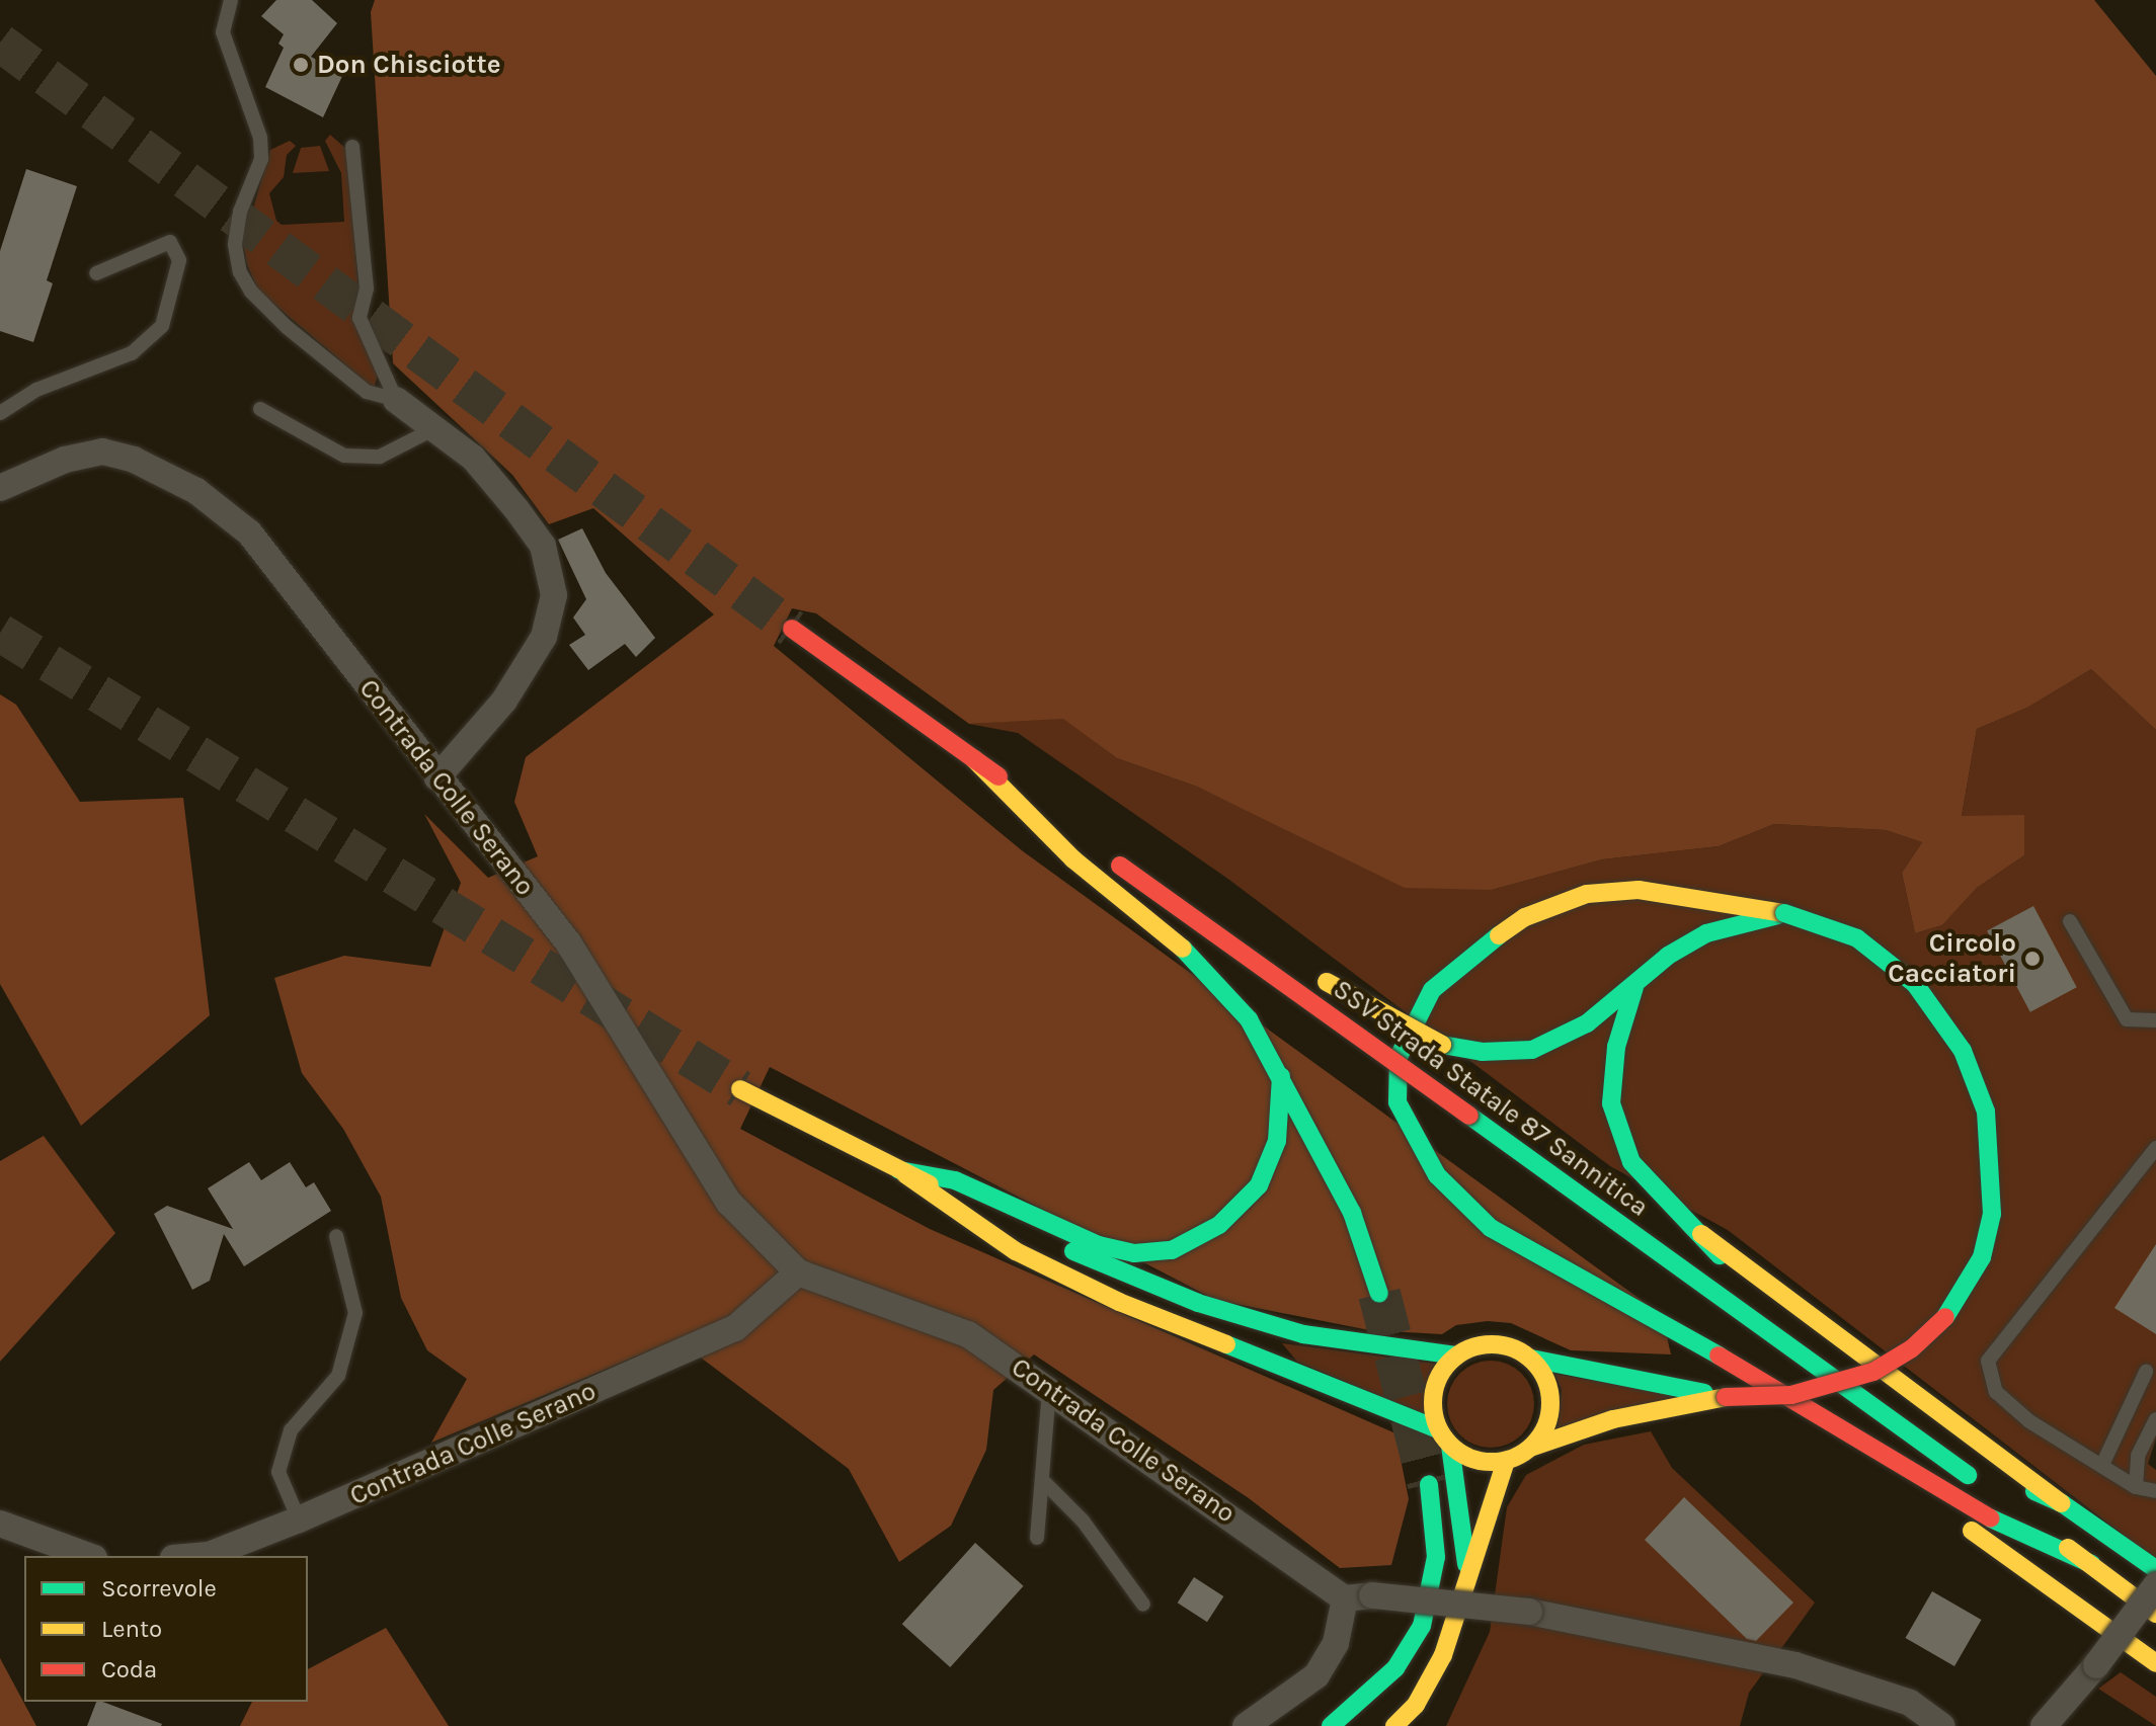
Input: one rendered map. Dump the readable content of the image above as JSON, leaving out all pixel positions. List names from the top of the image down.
{
  "streets": {
    "main road": ["SSV Strada Statale 87 Sannitica"],
    "street": ["Contrada Colle Serano"]
  },
  "places": ["Don Chisciotte", "Circolo Cacciatori"],
  "legend": ["Scorrevole", "Lento", "Coda"]
}
